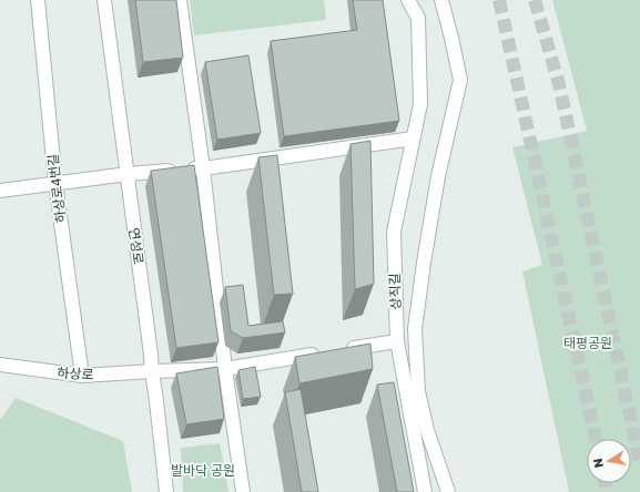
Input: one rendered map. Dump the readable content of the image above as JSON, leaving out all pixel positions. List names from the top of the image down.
{
  "streets": {
    "street": [
      "하상로4번길",
      "연성로",
      "상직길",
      "하상로"
    ]
  },
  "crossings": [
    ["하상로4번길", "하상로"],
    ["연성로", "하상로"]
  ],
  "parks": ["태평공원", "발바닥 공원"],
  "north": "left"
}
